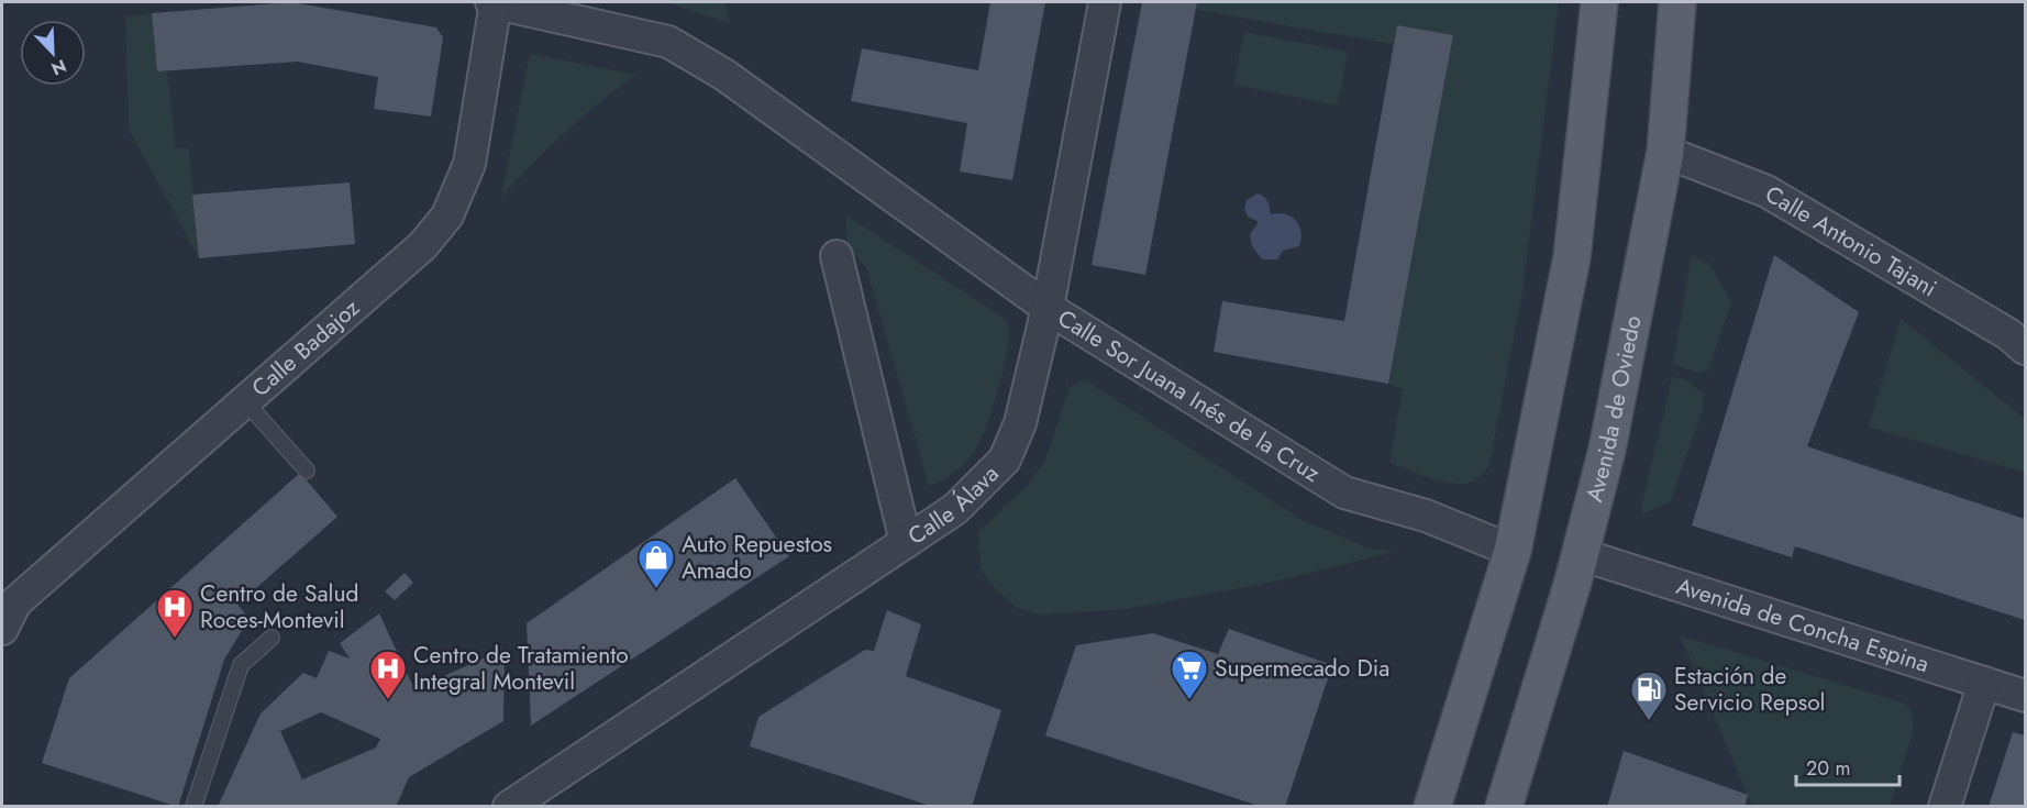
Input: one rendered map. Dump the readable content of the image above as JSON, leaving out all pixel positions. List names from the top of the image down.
{
  "streets": {
    "main road": ["Avenida de Oviedo"],
    "street": [
      "Calle Antonio Tajani",
      "Calle Badajoz",
      "Calle Sor Juana Inés de la Cruz",
      "Calle Álava",
      "Avenida de Concha Espina"
    ]
  },
  "crossings": [
    ["Calle Antonio Tajani", "Avenida de Oviedo"],
    ["Calle Badajoz", "Calle Sor Juana Inés de la Cruz"],
    ["Calle Sor Juana Inés de la Cruz", "Calle Álava"],
    ["Avenida de Oviedo", "Avenida de Concha Espina"]
  ],
  "places": {
    "shop": ["Auto Repuestos Amado"],
    "hospital": ["Centro de Salud Roces-Montevil", "Centro de Tratamiento Integral Montevil"],
    "supermarket": ["Supermecado Dia"],
    "fuel station": ["Estación de Servicio Repsol"]
  },
  "scale_bar": "20 m",
  "north": "bottom right"
}
